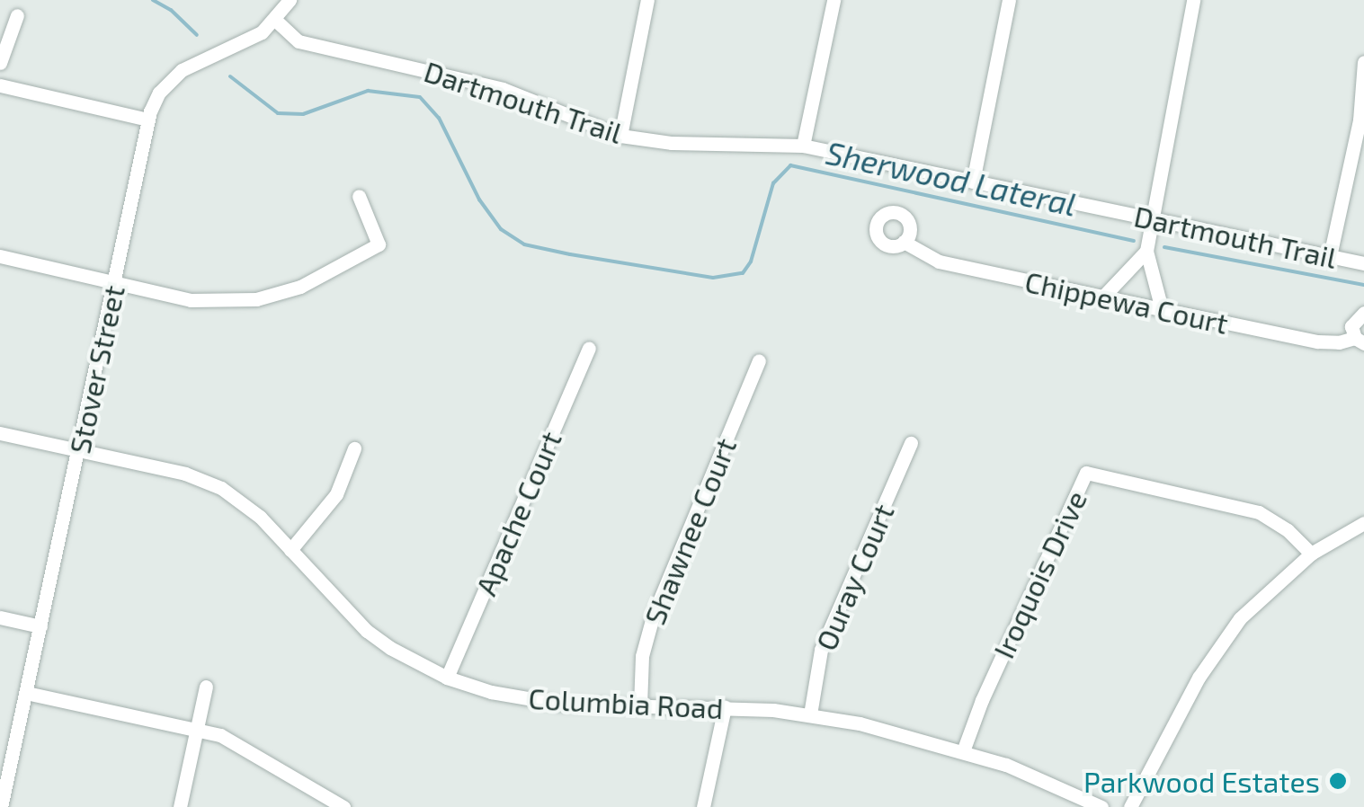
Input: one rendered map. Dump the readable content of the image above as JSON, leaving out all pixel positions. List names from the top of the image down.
{
  "streets": {
    "street": [
      "Dartmouth Trail",
      "Chippewa Court",
      "Stover Street",
      "Apache Court",
      "Shawnee Court",
      "Iroquois Drive",
      "Ouray Court",
      "Columbia Road"
    ]
  },
  "crossings": [
    ["Dartmouth Trail", "Stover Street"],
    ["Stover Street", "Columbia Road"],
    ["Apache Court", "Columbia Road"],
    ["Shawnee Court", "Columbia Road"],
    ["Iroquois Drive", "Columbia Road"],
    ["Ouray Court", "Columbia Road"]
  ],
  "water": ["Sherwood Lateral"],
  "places": ["Parkwood Estates"]
}
